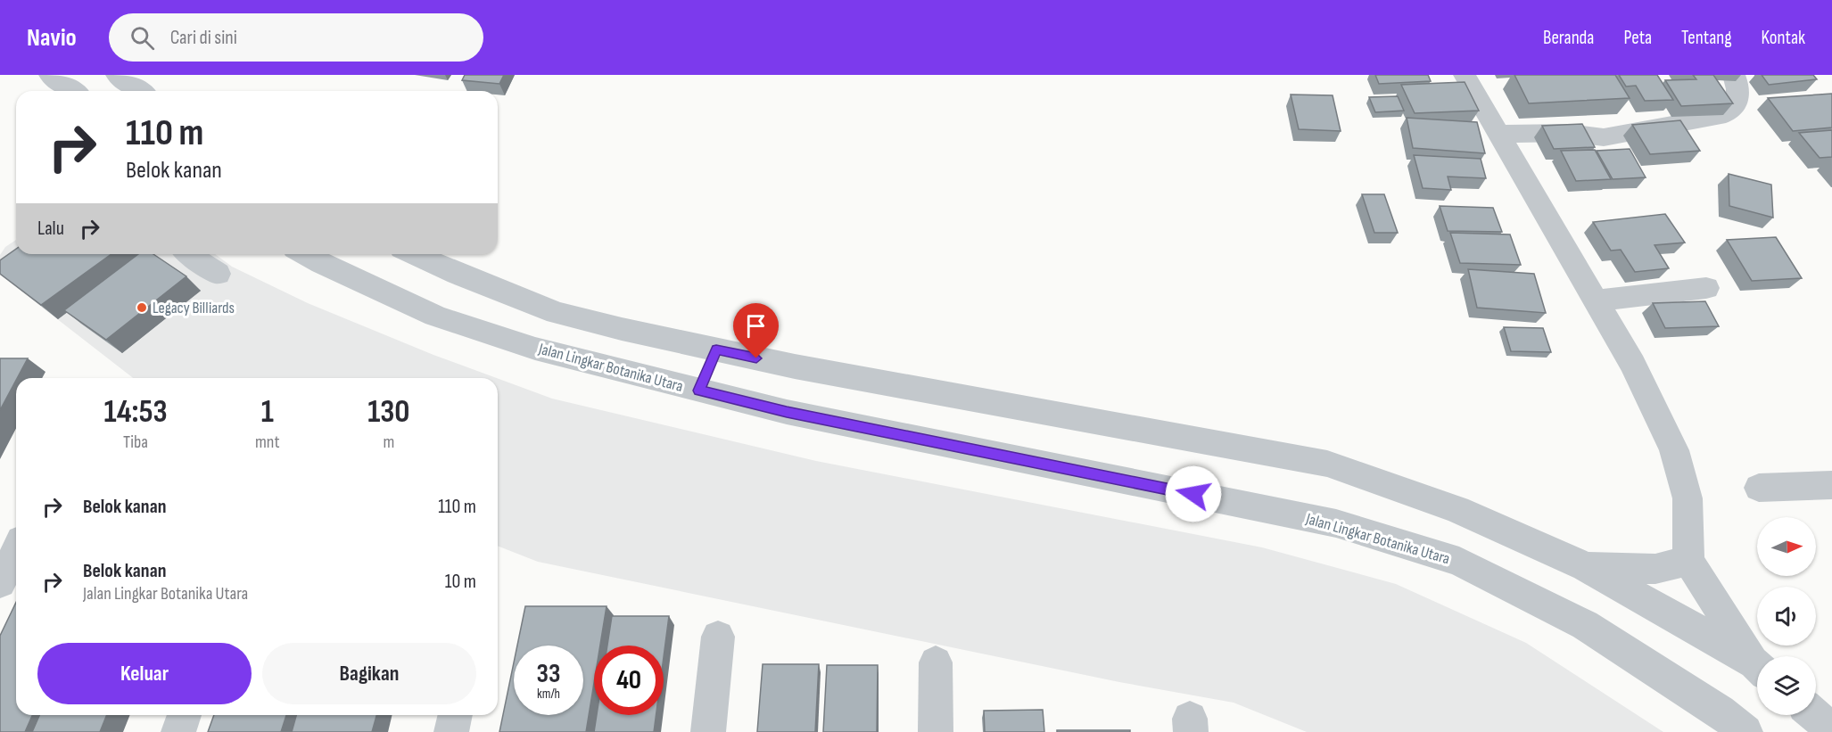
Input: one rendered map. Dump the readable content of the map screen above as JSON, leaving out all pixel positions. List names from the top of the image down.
{
  "streets": {
    "street": ["Jalan Lingkar Botanika Utara"]
  },
  "places": ["Legacy Billiards"],
  "north": "right",
  "page": {
    "header": "Navio",
    "search": "Cari di sini",
    "nav": [
      "Beranda",
      "Peta",
      "Tentang",
      "Kontak"
    ],
    "turn": ["110 m", "Belok kanan"],
    "then": "Lalu",
    "eta": [
      "14:53",
      "Tiba",
      "1",
      "mnt",
      "130",
      "m"
    ],
    "list": [
      {
        "name": "Belok kanan",
        "value": "110 m"
      },
      {
        "name": "Belok kanan",
        "note": "Jalan Lingkar Botanika Utara",
        "value": "10 m"
      }
    ],
    "buttons": ["Keluar", "Bagikan"],
    "speed": "33 km/h",
    "limit": "40"
  }
}
